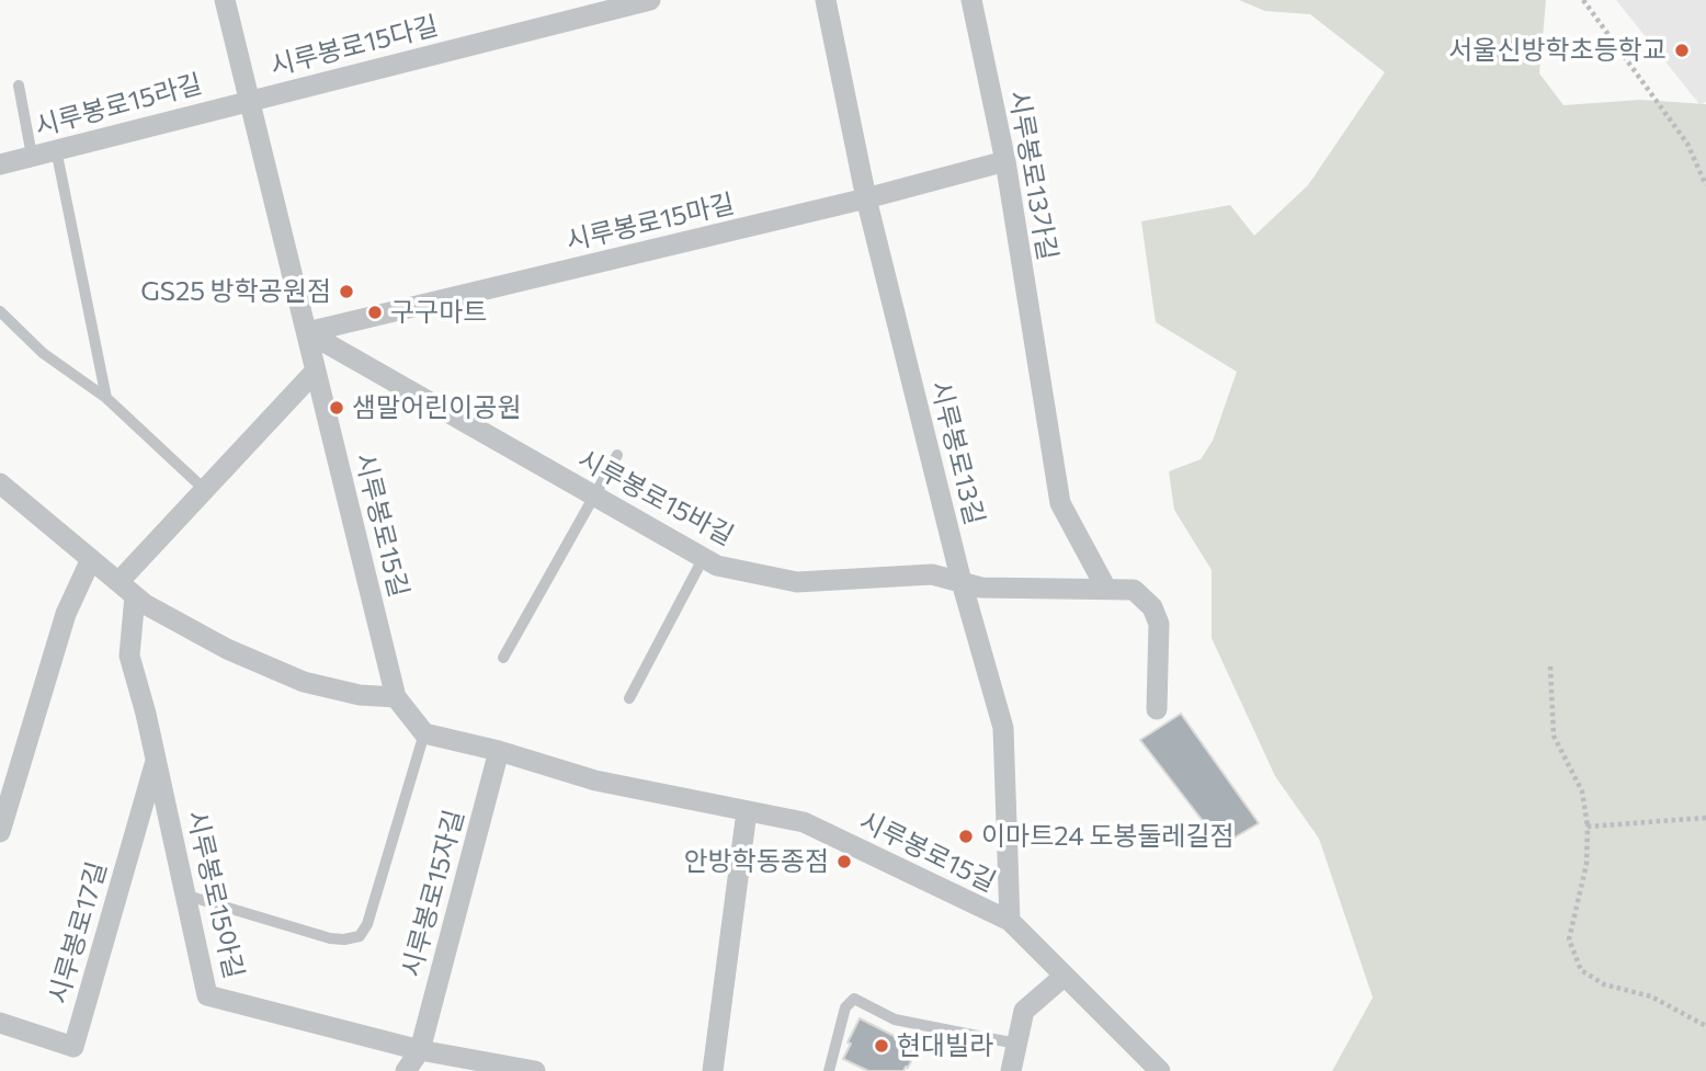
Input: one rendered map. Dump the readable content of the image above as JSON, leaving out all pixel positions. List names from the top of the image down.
{
  "streets": {
    "street": [
      "시루봉로15다길",
      "시루봉로15라길",
      "시루봉로13가길",
      "시루봉로15마길",
      "시루봉로13길",
      "시루봉로15바길",
      "시루봉로15길",
      "시루봉로15자길",
      "시루봉로15아길",
      "시루봉로17길"
    ]
  },
  "crossings": [
    ["시루봉로15다길", "시루봉로15라길"],
    ["시루봉로15다길", "시루봉로15길"],
    ["시루봉로15라길", "시루봉로15길"],
    ["시루봉로13가길", "시루봉로15마길"],
    ["시루봉로13가길", "시루봉로15바길"],
    ["시루봉로15마길", "시루봉로13길"],
    ["시루봉로15마길", "시루봉로15바길"],
    ["시루봉로15마길", "시루봉로15길"],
    ["시루봉로13길", "시루봉로15바길"],
    ["시루봉로13길", "시루봉로15길"],
    ["시루봉로15바길", "시루봉로15길"],
    ["시루봉로15길", "시루봉로15자길"],
    ["시루봉로15자길", "시루봉로15아길"],
    ["시루봉로15아길", "시루봉로17길"]
  ],
  "places": [
    "서울신방학초등학교",
    "GS25 방학공원점",
    "구구마트",
    "샘말어린이공원",
    "이마트24 도봉둘레길점",
    "안방학동종점",
    "현대빌라"
  ]
}
